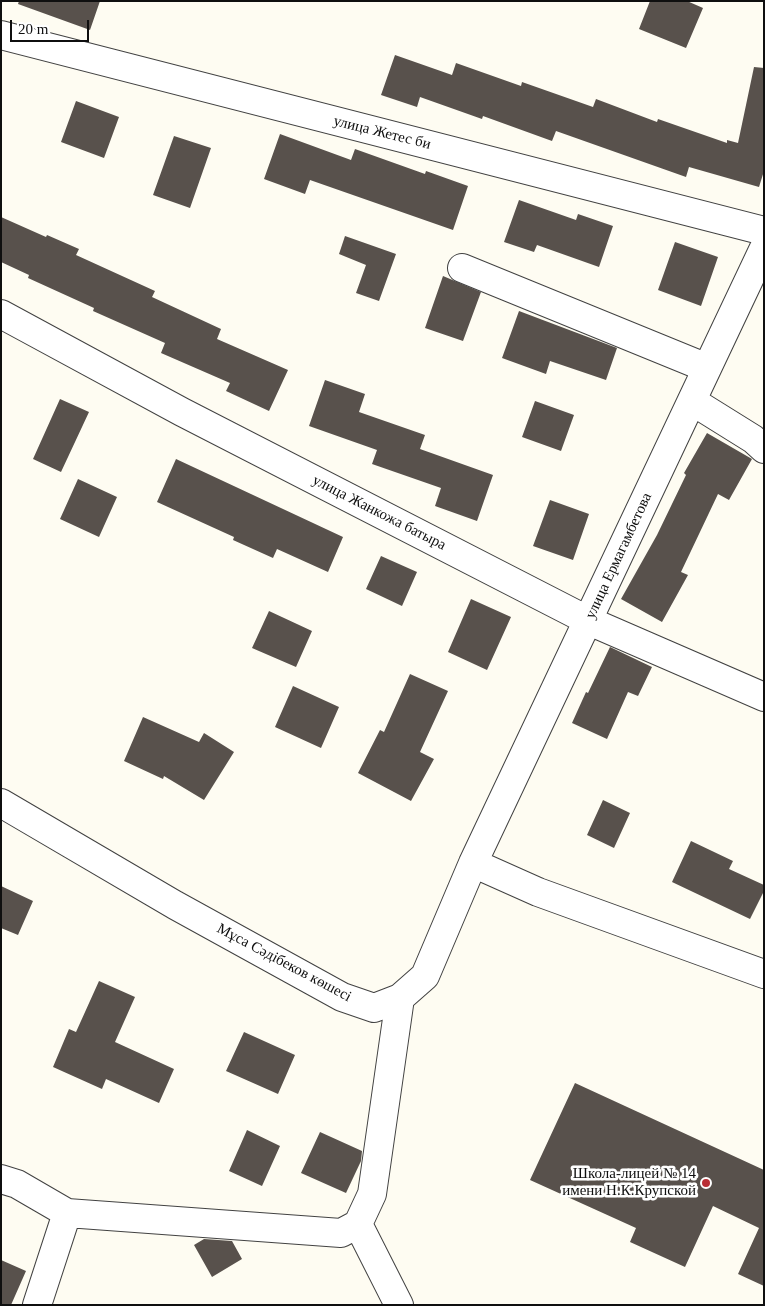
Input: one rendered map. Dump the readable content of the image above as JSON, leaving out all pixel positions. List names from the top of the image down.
{
  "streets": {
    "street": [
      "улица Жетес би",
      "улица Жанкожа батыра",
      "улица Ермагамбетова",
      "Мұса Сәдібеков көшесі"
    ]
  },
  "crossings": [
    ["улица Жанкожа батыра", "улица Ермагамбетова"],
    ["улица Ермагамбетова", "Мұса Сәдібеков көшесі"]
  ],
  "places": ["Школа-лицей № 14 имени Н.К.Крупской"],
  "scale_bar": "20 m"
}
